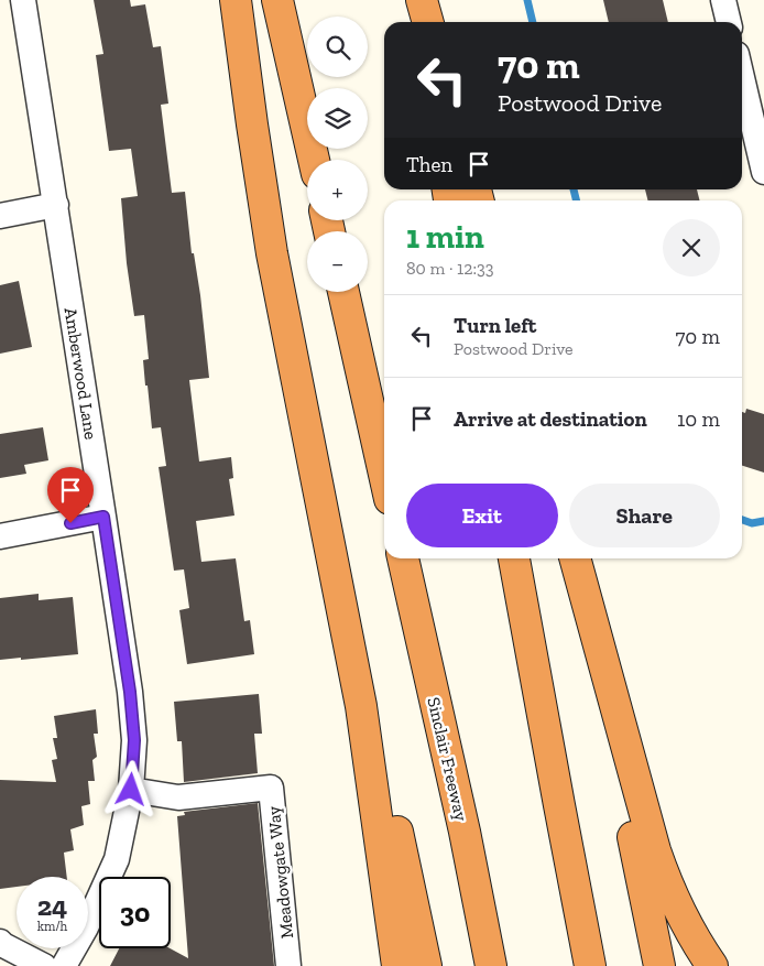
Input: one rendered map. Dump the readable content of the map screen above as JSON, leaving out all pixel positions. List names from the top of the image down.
{
  "streets": {
    "highway": ["Sinclair Freeway"],
    "street": ["Amberwood Lane", "Meadowgate Way"]
  },
  "crossings": [
    ["Amberwood Lane", "Meadowgate Way"]
  ],
  "page": {
    "map_buttons": ["+", "−"],
    "turn": ["70 m", "Postwood Drive"],
    "then": "Then",
    "heading": ["1 min", "80 m · 12:33"],
    "list": [
      {
        "name": "Turn left",
        "note": "Postwood Drive",
        "value": "70 m"
      },
      {
        "name": "Arrive at destination",
        "value": "10 m"
      }
    ],
    "buttons": ["Exit", "Share"],
    "speed": "24 km/h",
    "limit": "30"
  }
}
